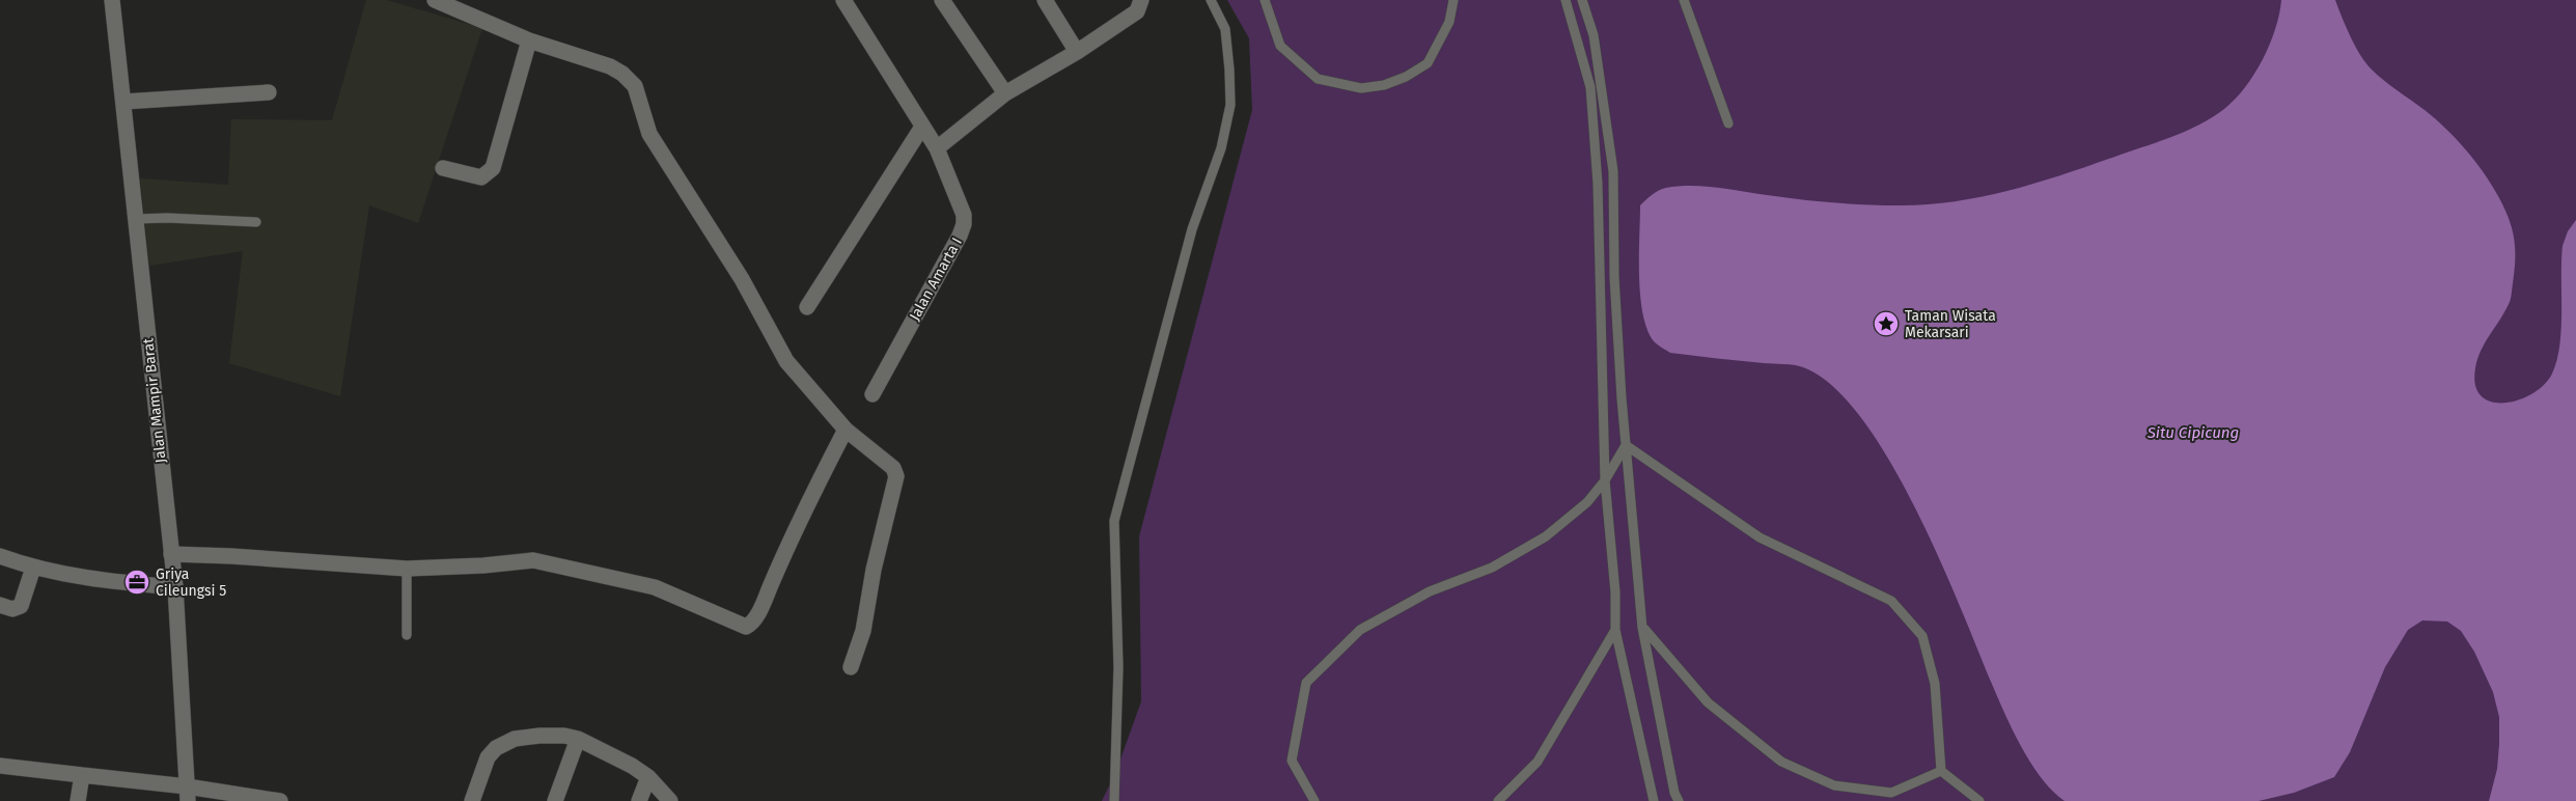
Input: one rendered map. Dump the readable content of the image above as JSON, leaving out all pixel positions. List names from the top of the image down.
{
  "streets": {
    "street": ["Jalan Amarta I", "Jalan Mampir Barat"]
  },
  "water": ["Situ Cipicung"],
  "places": {
    "place": ["Taman Wisata Mekarsari"],
    "office": ["Griya Cileungsi 5"]
  }
}
